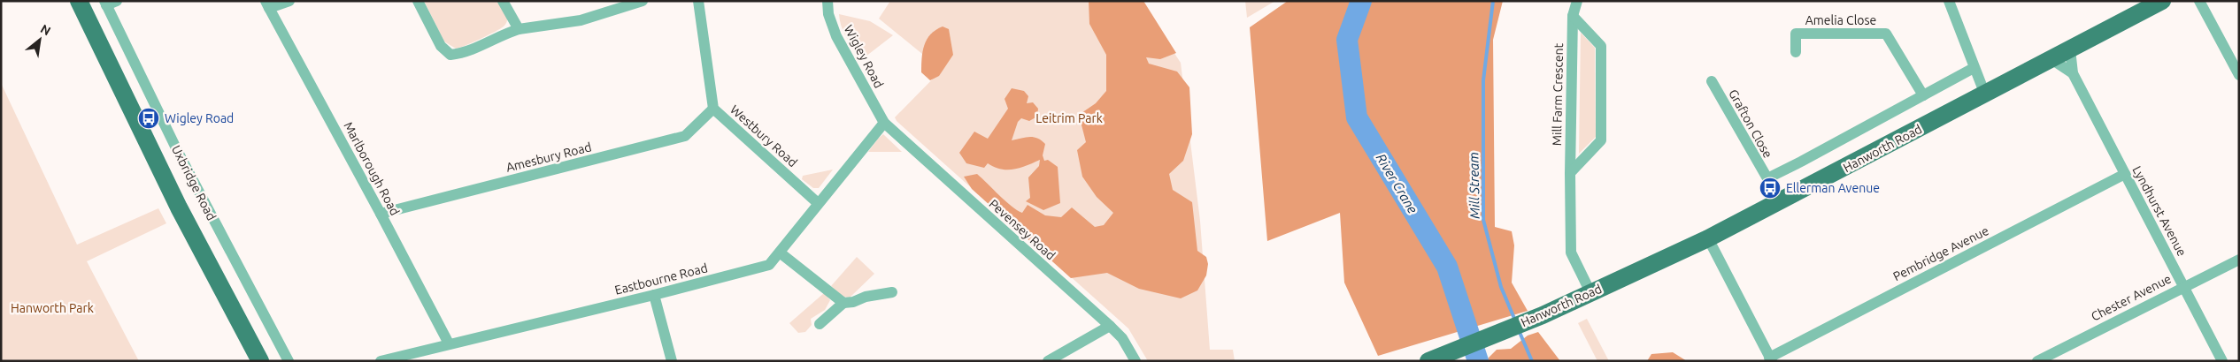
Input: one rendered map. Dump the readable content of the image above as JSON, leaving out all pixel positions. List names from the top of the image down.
{
  "streets": {
    "main road": ["Hanworth Road", "Uxbridge Road"],
    "street": [
      "Amelia Close",
      "Wigley Road",
      "Mill Farm Crescent",
      "Grafton Close",
      "Westbury Road",
      "Amesbury Road",
      "Marlborough Road",
      "Lyndhurst Avenue",
      "Pevensey Road",
      "Pembridge Avenue",
      "Eastbourne Road",
      "Chester Avenue"
    ]
  },
  "crossings": [
    ["Amelia Close", "Grafton Close"],
    ["Wigley Road", "Pevensey Road"],
    ["Wigley Road", "Eastbourne Road"],
    ["Mill Farm Crescent", "Hanworth Road"],
    ["Westbury Road", "Amesbury Road"],
    ["Westbury Road", "Eastbourne Road"],
    ["Hanworth Road", "Lyndhurst Avenue"],
    ["Amesbury Road", "Marlborough Road"],
    ["Marlborough Road", "Eastbourne Road"],
    ["Lyndhurst Avenue", "Pembridge Avenue"],
    ["Lyndhurst Avenue", "Chester Avenue"],
    ["Pevensey Road", "Eastbourne Road"]
  ],
  "water": ["River Crane", "Mill Stream"],
  "parks": ["Leitrim Park", "Hanworth Park"],
  "places": {
    "bus stop": ["Wigley Road", "Ellerman Avenue"]
  },
  "north": "top right"
}
